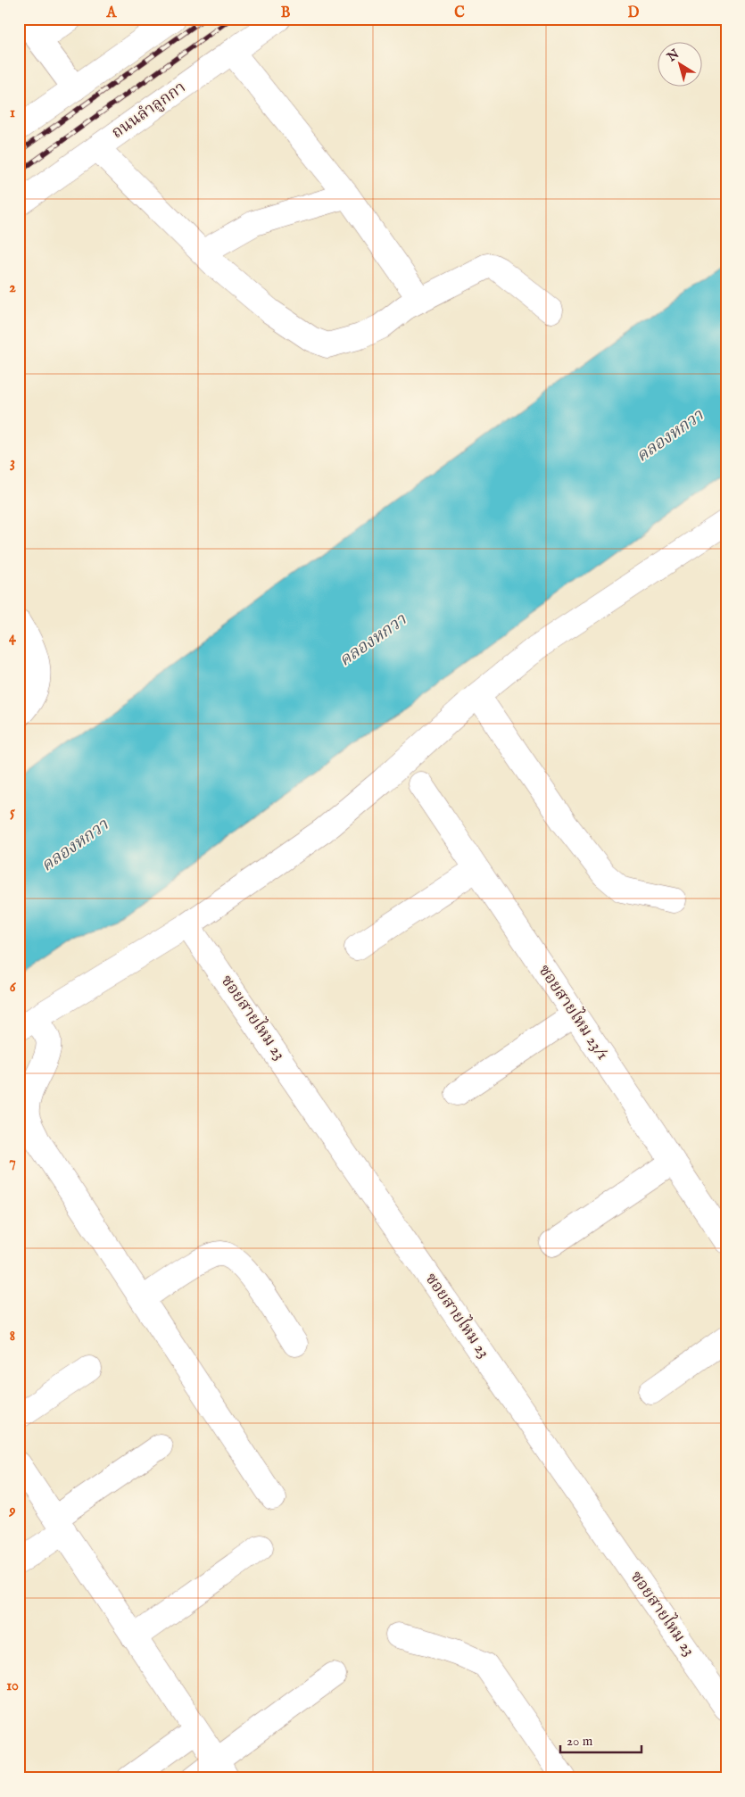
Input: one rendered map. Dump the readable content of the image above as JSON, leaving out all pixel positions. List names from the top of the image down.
{
  "streets": {
    "street": ["ถนนลำลูกกา", "ซอยสายไหม 23/1", "ซอยสายไหม 23"]
  },
  "water": ["คลองหกวา"],
  "scale_bar": "20 m",
  "north": "top left",
  "grid": {
    "columns": [
      "A",
      "B",
      "C",
      "D"
    ],
    "rows": [
      "1",
      "2",
      "3",
      "4",
      "5",
      "6",
      "7",
      "8",
      "9",
      "10"
    ]
  }
}
